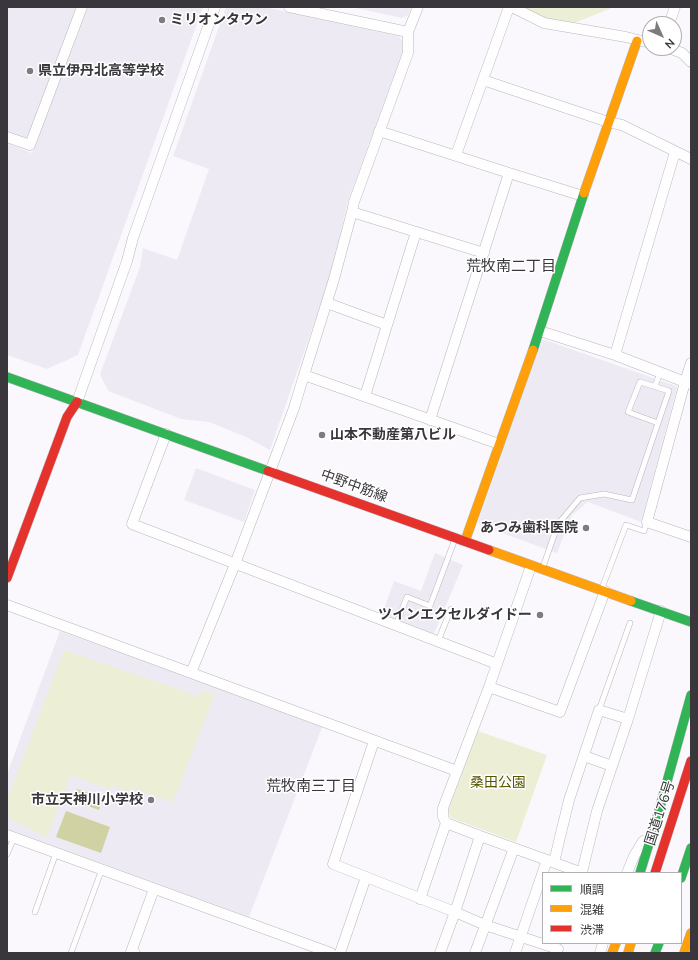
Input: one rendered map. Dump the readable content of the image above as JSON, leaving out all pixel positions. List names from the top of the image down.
{
  "streets": {
    "main road": ["中野中筋線", "国道176号"]
  },
  "districts": ["荒牧南二丁目", "荒牧南三丁目"],
  "parks": ["桑田公園"],
  "places": [
    "ミリオンタウン",
    "県立伊丹北高等学校",
    "山本不動産第八ビル",
    "あつみ歯科医院",
    "ツインエクセルダイドー",
    "市立天神川小学校"
  ],
  "legend": ["順調", "混雑", "渋滞"],
  "north": "bottom right"
}
